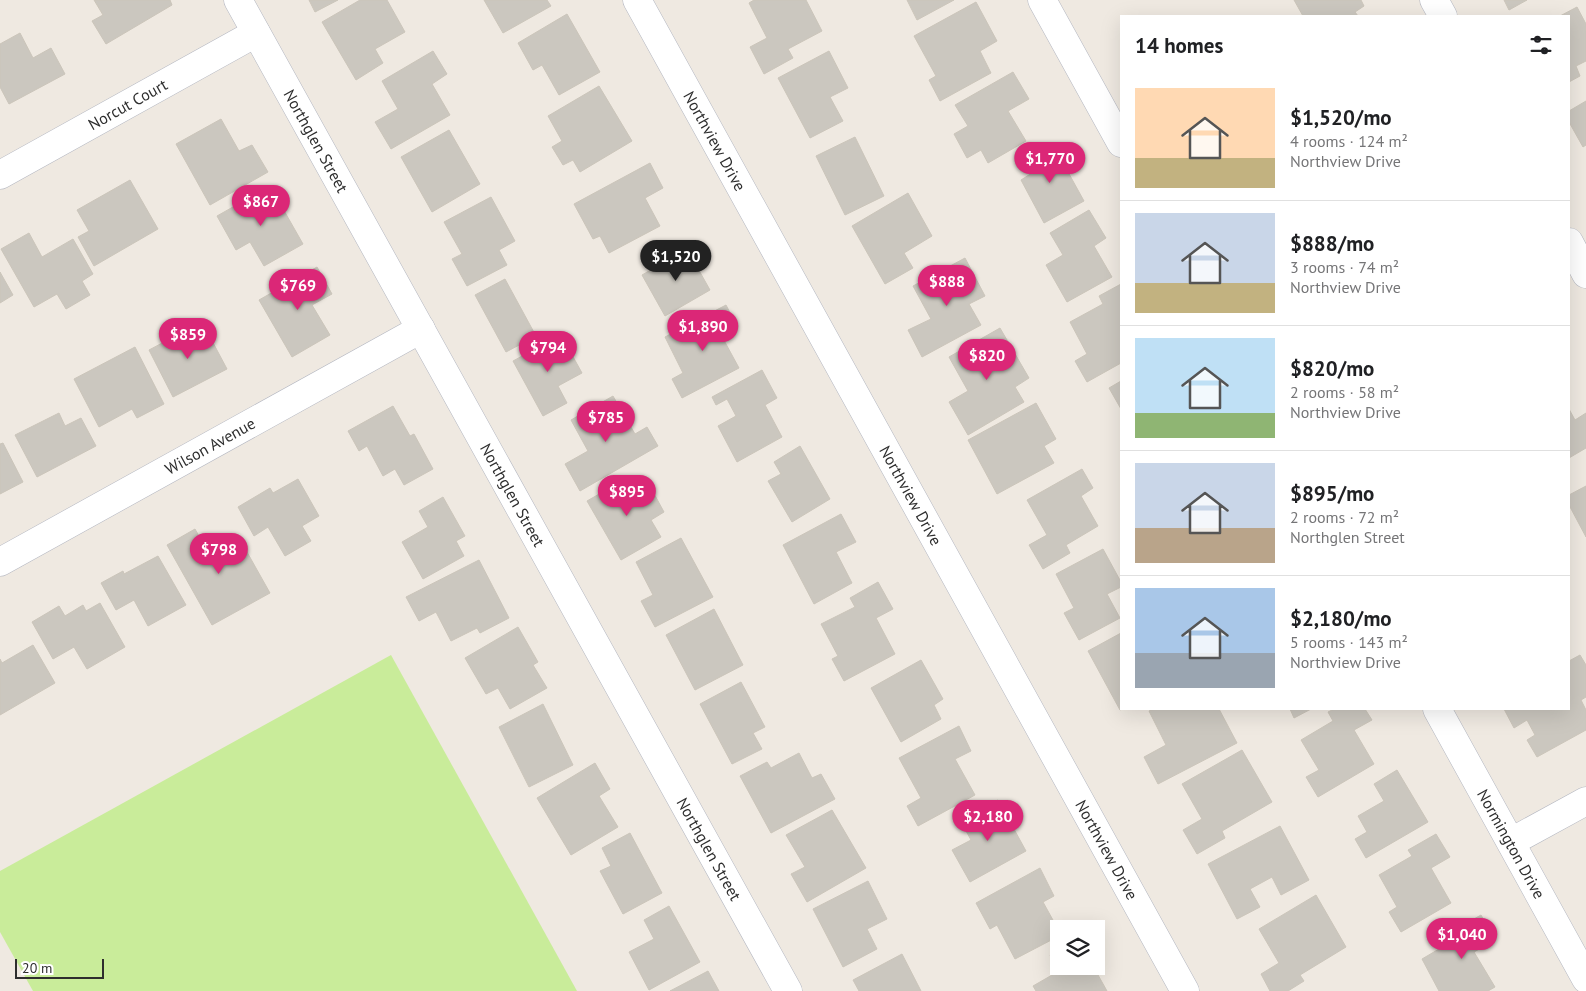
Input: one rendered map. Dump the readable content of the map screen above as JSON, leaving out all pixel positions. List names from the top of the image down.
{
  "streets": {
    "street": [
      "Norcut Court",
      "Northglen Street",
      "Northview Drive",
      "Wilson Avenue",
      "Normington Drive"
    ]
  },
  "crossings": [
    ["Norcut Court", "Northglen Street"],
    ["Northglen Street", "Wilson Avenue"]
  ],
  "scale_bar": "20 m",
  "page": {
    "heading": "14 homes",
    "list": [
      {
        "name": "$1,520/mo",
        "note": "4 rooms · 124 m² · Northview Drive"
      },
      {
        "name": "$888/mo",
        "note": "3 rooms · 74 m² · Northview Drive"
      },
      {
        "name": "$820/mo",
        "note": "2 rooms · 58 m² · Northview Drive"
      },
      {
        "name": "$895/mo",
        "note": "2 rooms · 72 m² · Northglen Street"
      },
      {
        "name": "$2,180/mo",
        "note": "5 rooms · 143 m² · Northview Drive"
      }
    ],
    "price": [
      "$1,770",
      "$867",
      "$1,520",
      "$888",
      "$769",
      "$1,890",
      "$859",
      "$794",
      "$820",
      "$785",
      "$895",
      "$798",
      "$2,180",
      "$1,040"
    ],
    "scale": "20 m"
  }
}
